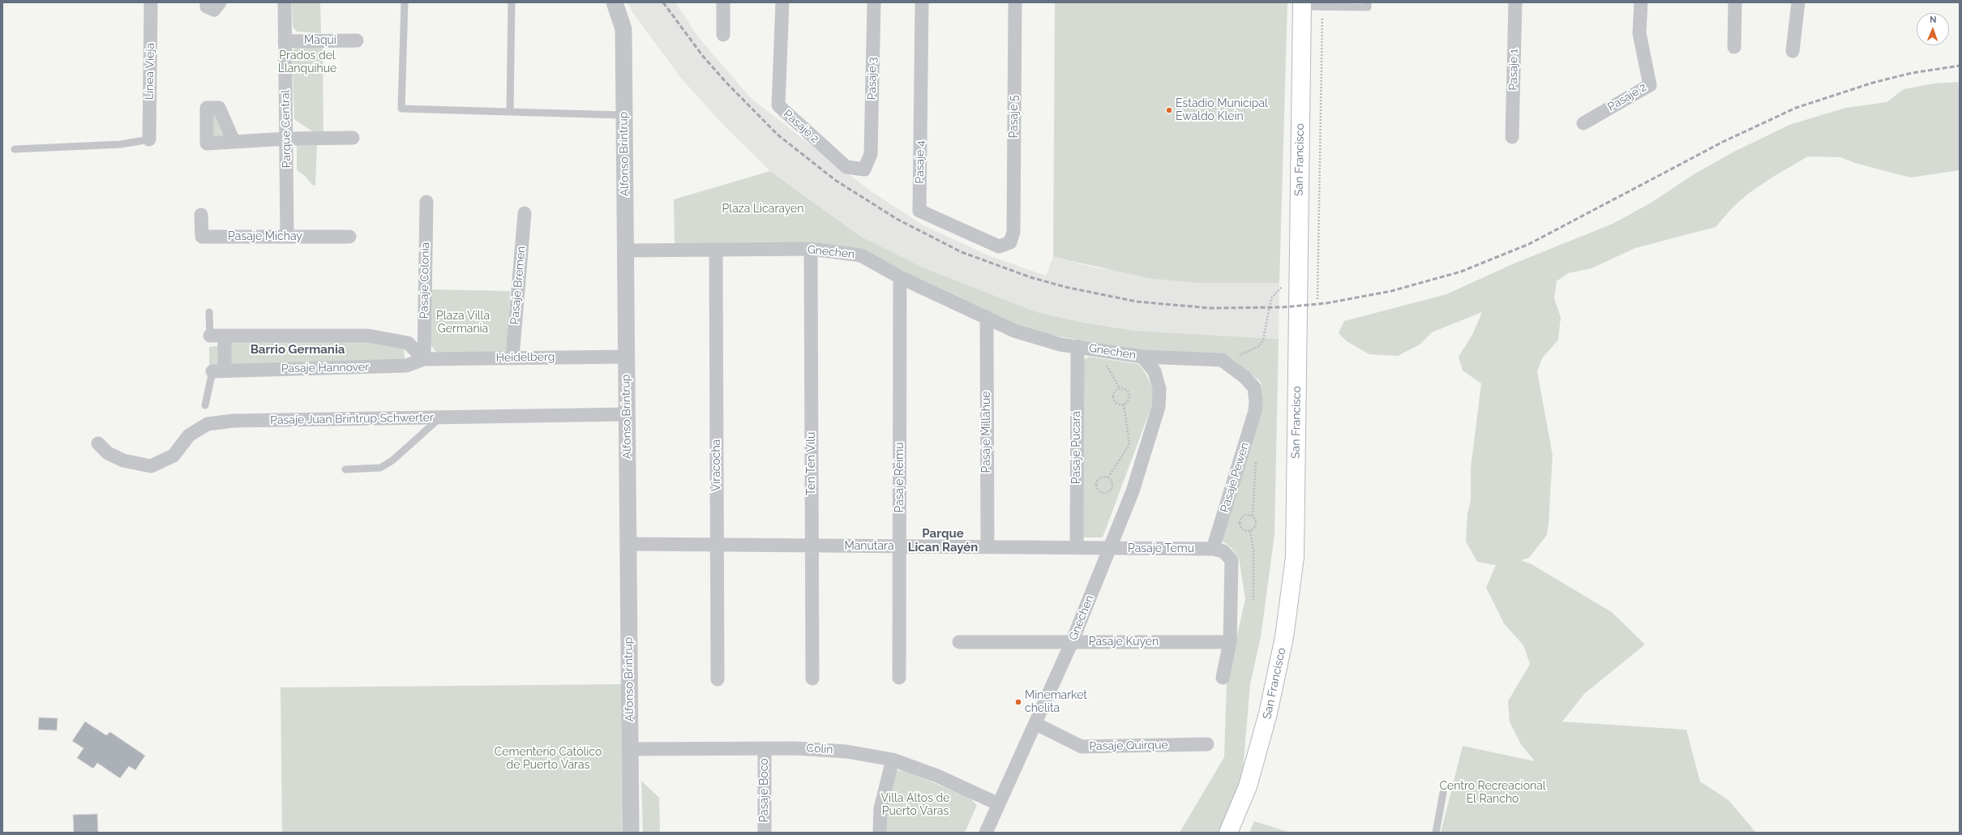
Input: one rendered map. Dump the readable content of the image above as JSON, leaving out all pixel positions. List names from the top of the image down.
{
  "streets": {
    "main road": ["San Francisco"],
    "street": [
      "Maqui",
      "Pasaje 1",
      "Línea Vieja",
      "Pasaje 3",
      "Pasaje 2",
      "Pasaje 5",
      "Parque Central",
      "Alfonso Brintrup",
      "Pasaje 4",
      "Pasaje Michay",
      "Gnechen",
      "Pasaje Colonia",
      "Pasaje Bremen",
      "Heidelberg",
      "Pasaje Hannover",
      "Pasaje Juan Brintrup Schwerter",
      "Pasaje Millahue",
      "Pasaje Pucará",
      "Ten Ten Vilu",
      "Viracocha",
      "Pasaje Reimu",
      "Pasaje Pewen",
      "Manutara",
      "Pasaje Temu",
      "Pasaje Kuyén",
      "Pasaje Quirque",
      "Colin",
      "Pasaje Boco"
    ]
  },
  "crossings": [
    ["Maqui", "Parque Central"],
    ["Pasaje 3", "Pasaje 2"],
    ["Pasaje 5", "Pasaje 4"],
    ["Parque Central", "Pasaje Michay"],
    ["Alfonso Brintrup", "Gnechen"],
    ["Alfonso Brintrup", "Heidelberg"],
    ["Alfonso Brintrup", "Pasaje Juan Brintrup Schwerter"],
    ["Alfonso Brintrup", "Manutara"],
    ["Alfonso Brintrup", "Colin"],
    ["Gnechen", "Pasaje Millahue"],
    ["Gnechen", "Pasaje Pucará"],
    ["Gnechen", "Ten Ten Vilu"],
    ["Gnechen", "Viracocha"],
    ["Gnechen", "Pasaje Reimu"],
    ["Gnechen", "Manutara"],
    ["Gnechen", "Pasaje Temu"],
    ["Gnechen", "Pasaje Kuyén"],
    ["Gnechen", "Pasaje Quirque"],
    ["Gnechen", "Colin"],
    ["Pasaje Colonia", "Heidelberg"],
    ["Pasaje Colonia", "Pasaje Hannover"],
    ["Pasaje Bremen", "Heidelberg"],
    ["Heidelberg", "Pasaje Hannover"],
    ["Pasaje Millahue", "Manutara"],
    ["Pasaje Pucará", "Manutara"],
    ["Ten Ten Vilu", "Manutara"],
    ["Viracocha", "Manutara"],
    ["Pasaje Reimu", "Manutara"],
    ["Pasaje Pewen", "Pasaje Temu"],
    ["Manutara", "Pasaje Temu"],
    ["Colin", "Pasaje Boco"]
  ],
  "districts": ["Barrio Germania", "Parque Lican Rayén"],
  "parks": [
    "Prados del Llanquihue",
    "Plaza Licarayen",
    "Plaza Villa Germania",
    "Cementerio Católico de Puerto Varas",
    "Centro Recreacional El Rancho",
    "Villa Altos de Puerto Varas"
  ],
  "places": ["Estadio Municipal Ewaldo Klein", "Minemarket chelita"],
  "north": "top"
}
